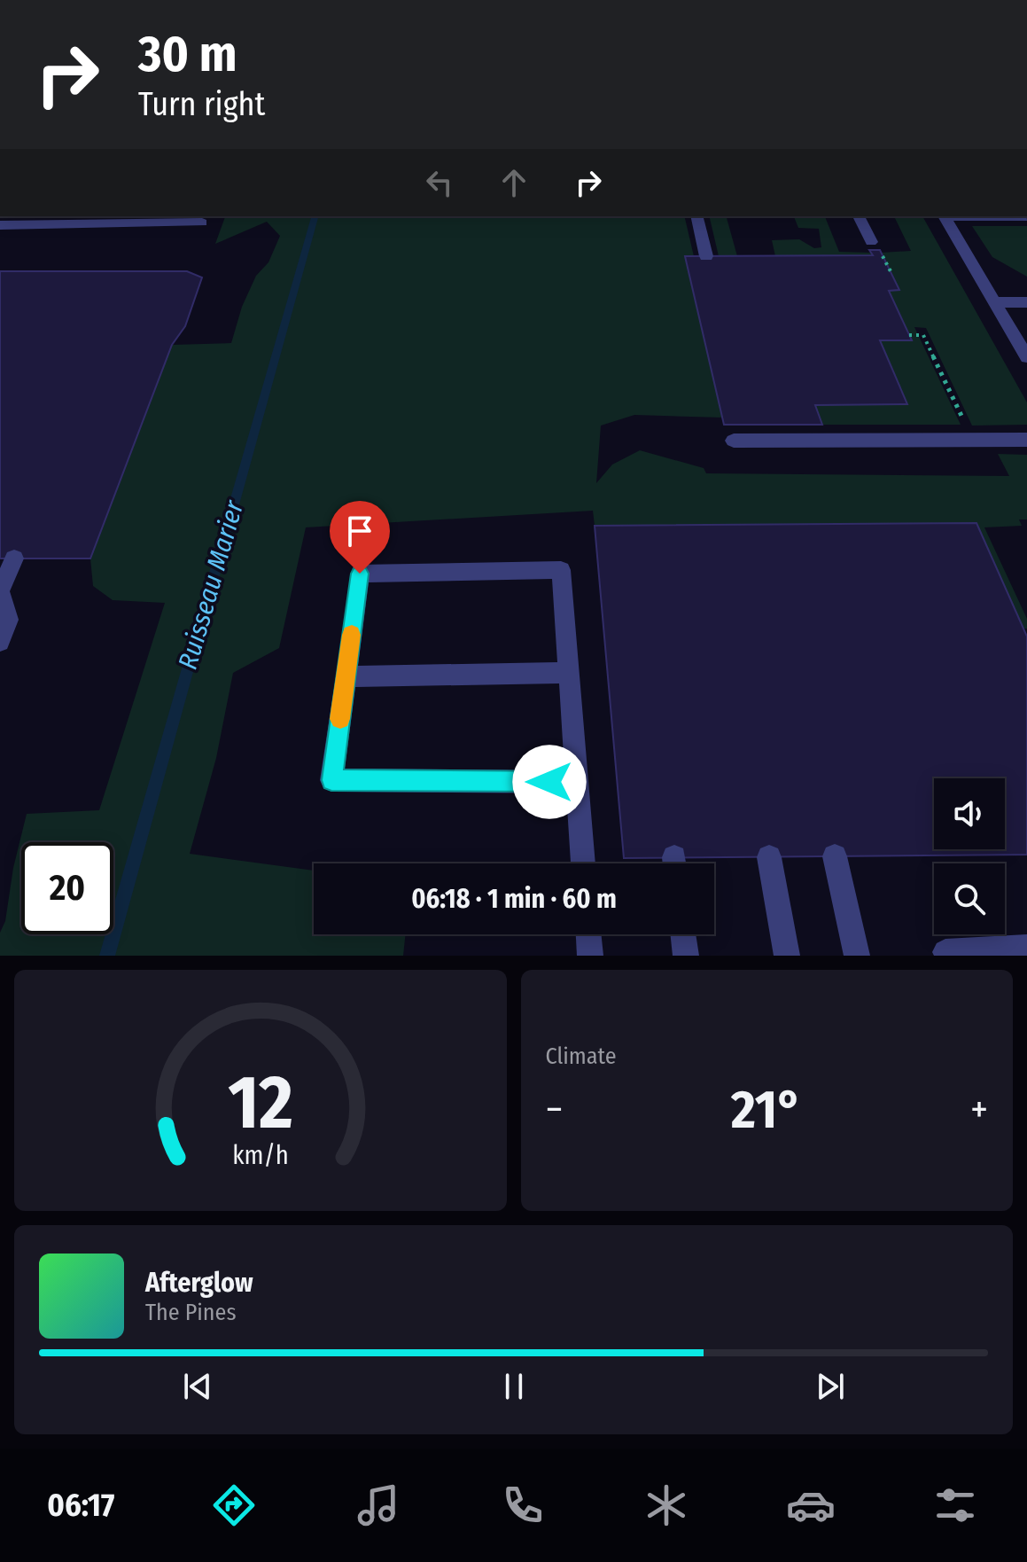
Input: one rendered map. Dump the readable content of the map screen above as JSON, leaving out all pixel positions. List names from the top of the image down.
{
  "water": ["Ruisseau Marier"],
  "page": {
    "turn": ["30 m", "Turn right"],
    "limit": "20",
    "trip": "06:18 · 1 min · 60 m",
    "tile": "Climate",
    "heat": ["−", "21°", "+"],
    "song": ["Afterglow", "The Pines"],
    "tabs": "06:17",
    "gauge": ["12", "km/h"]
  }
}
